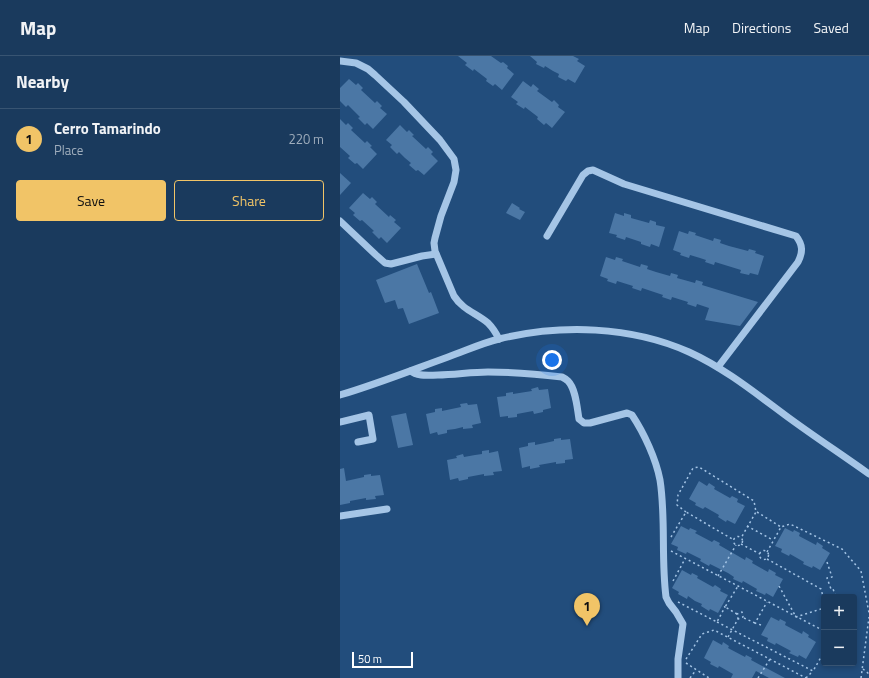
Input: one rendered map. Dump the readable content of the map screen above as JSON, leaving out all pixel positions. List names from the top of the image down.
{
  "scale_bar": "50 m",
  "page": {
    "header": "Map",
    "nav": ["Map", "Directions", "Saved"],
    "heading": "Nearby",
    "list": [
      {
        "mark": "1",
        "name": "Cerro Tamarindo",
        "note": "Place",
        "value": "220 m"
      }
    ],
    "buttons": ["Save", "Share"],
    "pins": "1",
    "map_buttons": ["+", "−"],
    "scale": "50 m"
  }
}
